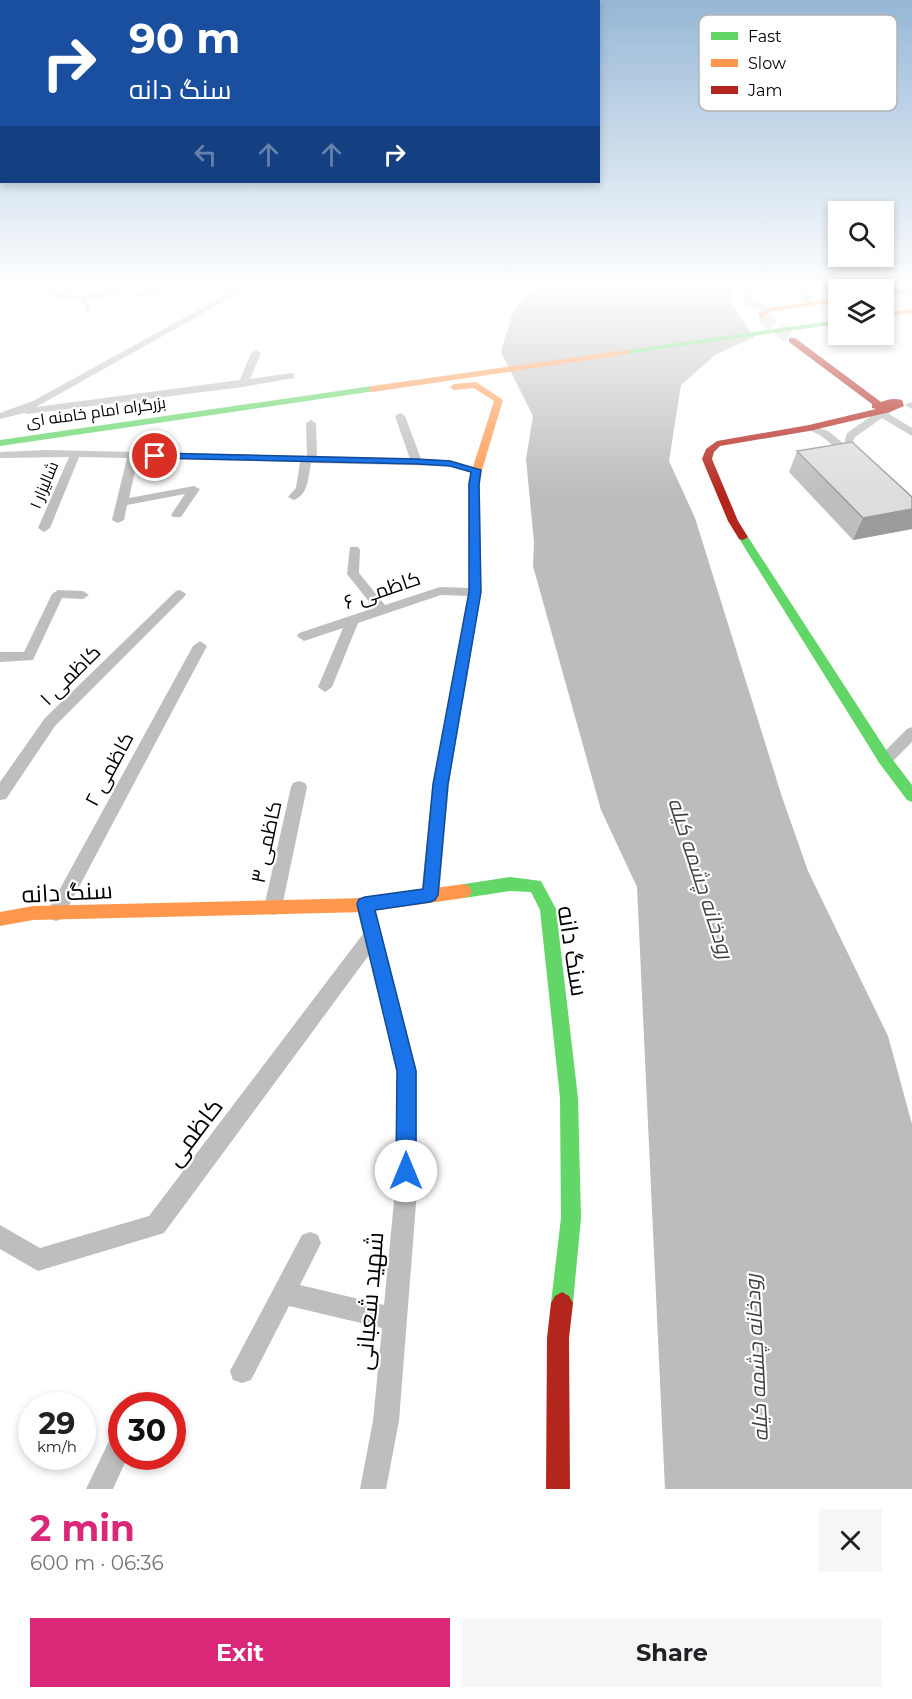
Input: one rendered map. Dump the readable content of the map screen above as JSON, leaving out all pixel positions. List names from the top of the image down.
{
  "streets": {
    "main road": ["بزرگراه امام خامنه ای", "سنگ دانه"],
    "street": [
      "شالیزار ۱",
      "کاظمی ۶",
      "کاظمی ۱",
      "کاظمی ۲",
      "کاظمی ۳",
      "کاظمی",
      "شهید شعبانی"
    ]
  },
  "crossings": [
    ["کاظمی ۲", "سنگ دانه"],
    ["کاظمی ۳", "سنگ دانه"],
    ["سنگ دانه", "شهید شعبانی"],
    ["کاظمی", "شهید شعبانی"]
  ],
  "water": ["رودخانه چشمه کیله"],
  "legend": ["Fast", "Slow", "Jam"],
  "page": {
    "turn": ["90 m", "سنگ دانه"],
    "speed": "29 km/h",
    "limit": "30",
    "heading": ["2 min", "600 m · 06:36"],
    "buttons": ["Exit", "Share"]
  }
}
